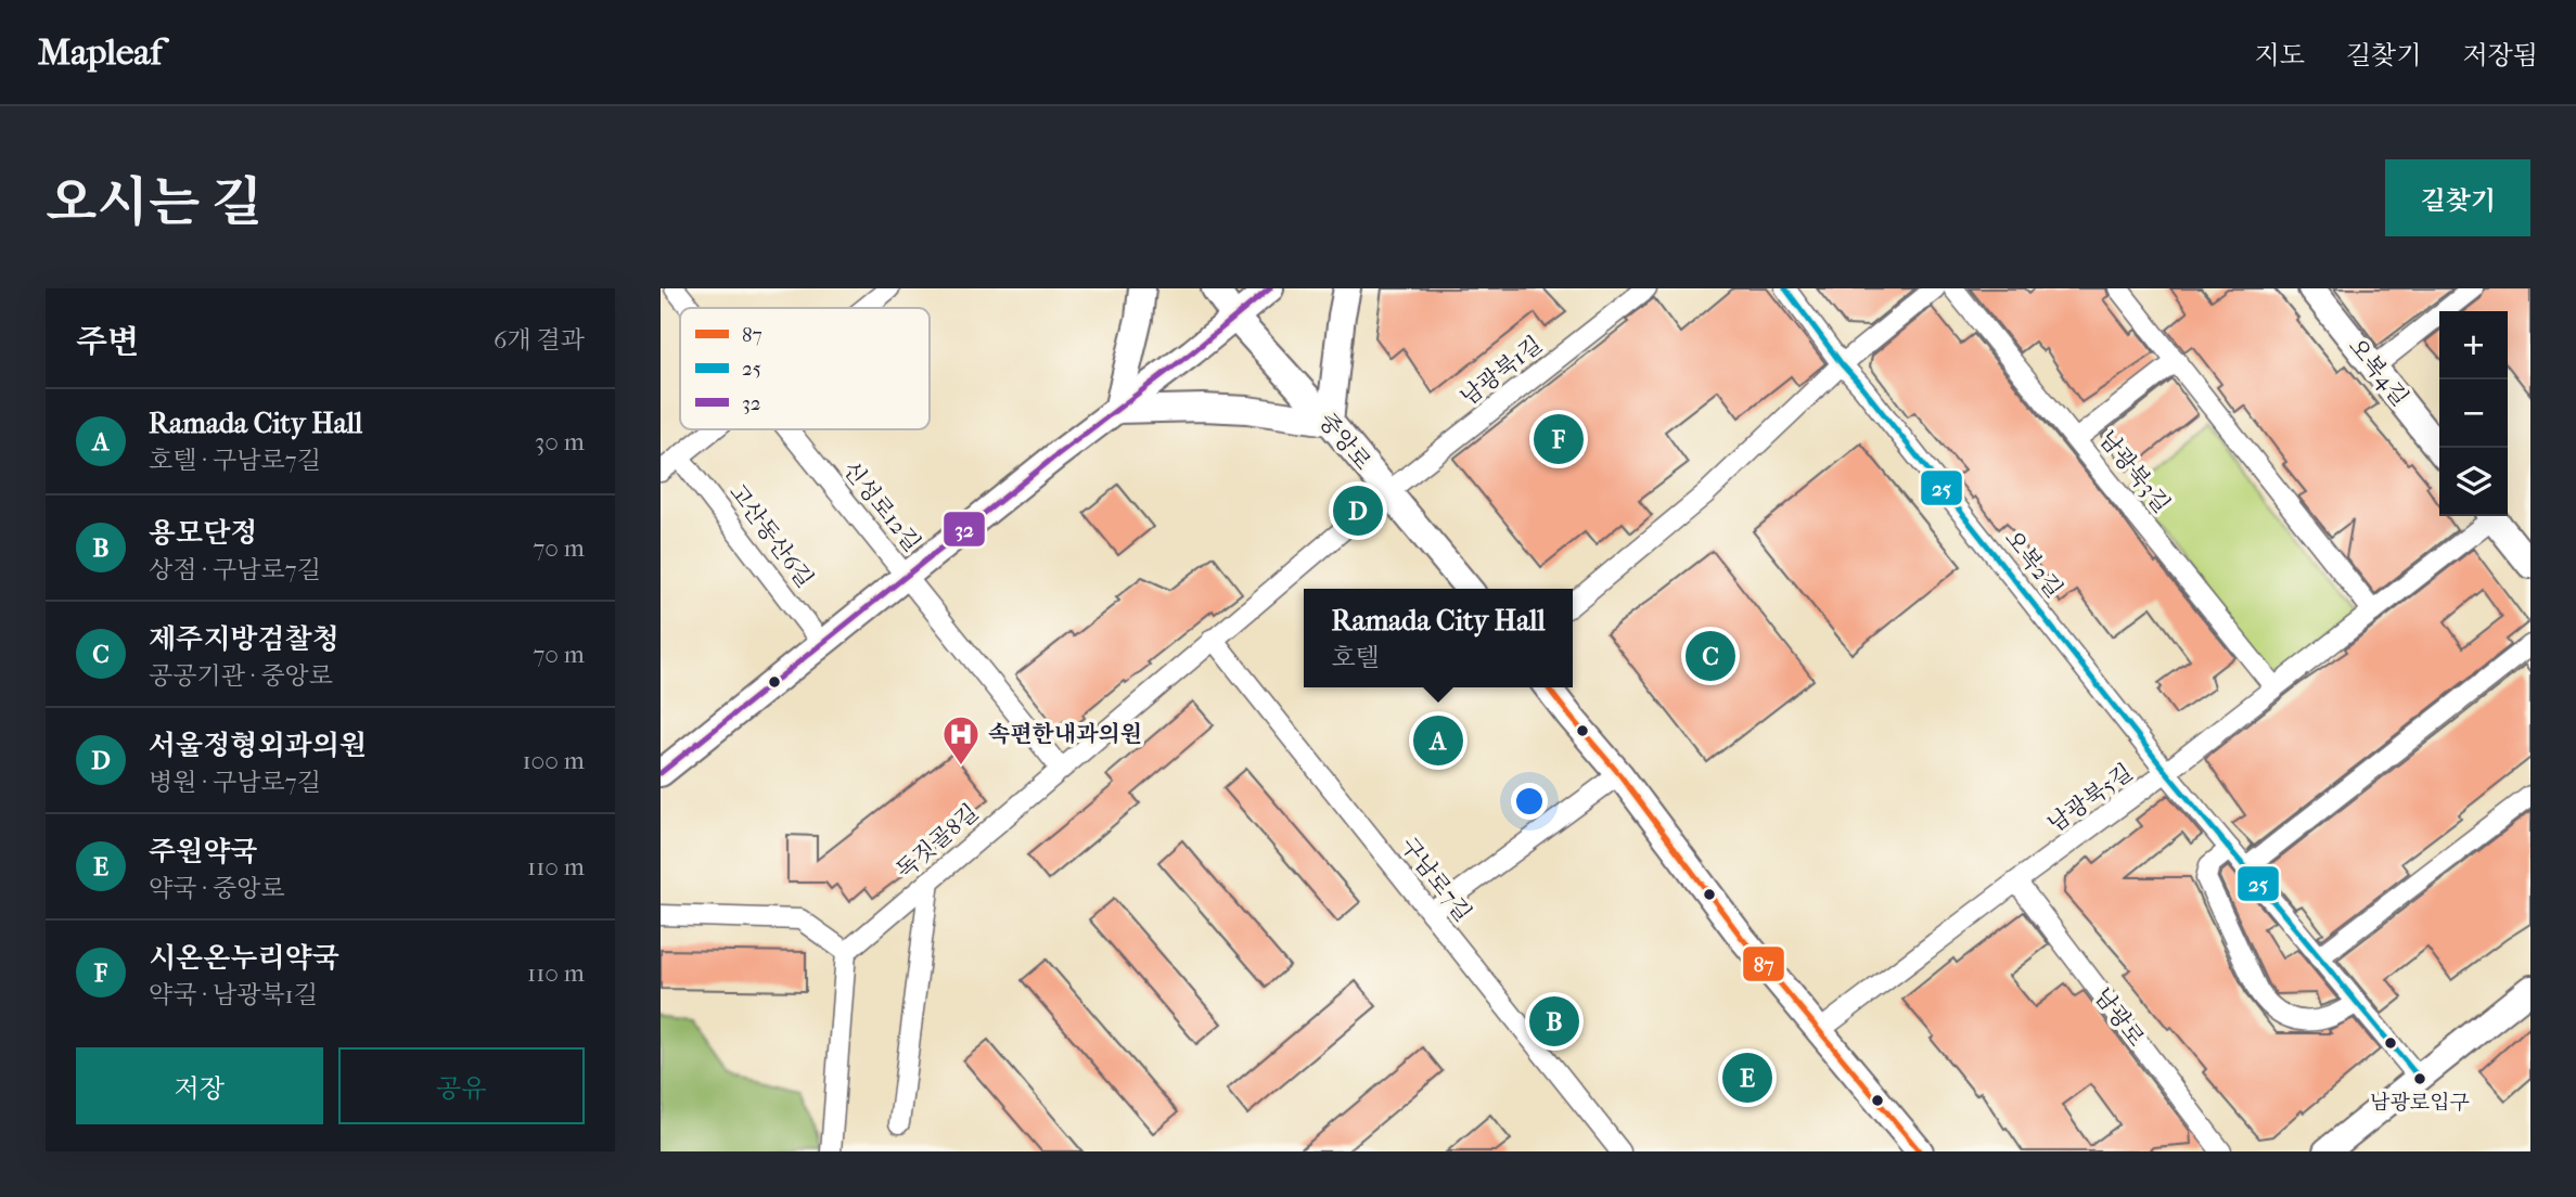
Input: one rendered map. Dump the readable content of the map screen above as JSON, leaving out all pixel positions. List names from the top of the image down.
{
  "streets": {
    "main road": ["오복4길", "중앙로"],
    "street": [
      "남광북1길",
      "남광북3길",
      "신성로12길",
      "고산동산6길",
      "오복2길",
      "남광북5길",
      "독짓골8길",
      "구남로7길",
      "남광로"
    ]
  },
  "crossings": [
    ["남광북1길", "중앙로"],
    ["남광북3길", "남광북5길"],
    ["오복2길", "남광북5길"],
    ["남광북5길", "남광로"]
  ],
  "places": {
    "hospital": ["속편한내과의원"],
    "other": ["남광로입구"]
  },
  "lines": ["transit line 25", "transit line 32", "transit line 87"],
  "legend": ["87", "25", "32"],
  "page": {
    "header": "Mapleaf",
    "nav": ["지도", "길찾기", "저장됨"],
    "title": "오시는 길",
    "buttons": [
      "길찾기",
      ["저장", "공유"]
    ],
    "heading": ["주변", "6개 결과"],
    "map_buttons": ["+", "−"],
    "list": [
      {
        "mark": "A",
        "name": "Ramada City Hall",
        "note": "호텔 · 구남로7길",
        "value": "30 m"
      },
      {
        "mark": "B",
        "name": "용모단정",
        "note": "상점 · 구남로7길",
        "value": "70 m"
      },
      {
        "mark": "C",
        "name": "제주지방검찰청",
        "note": "공공기관 · 중앙로",
        "value": "70 m"
      },
      {
        "mark": "D",
        "name": "서울정형외과의원",
        "note": "병원 · 구남로7길",
        "value": "100 m"
      },
      {
        "mark": "E",
        "name": "주원약국",
        "note": "약국 · 중앙로",
        "value": "110 m"
      },
      {
        "mark": "F",
        "name": "시온온누리약국",
        "note": "약국 · 남광북1길",
        "value": "110 m"
      }
    ],
    "pins": [
      "F",
      "D",
      "C",
      "A",
      "B",
      "E"
    ],
    "popup": ["Ramada City Hall", "호텔"]
  }
}
